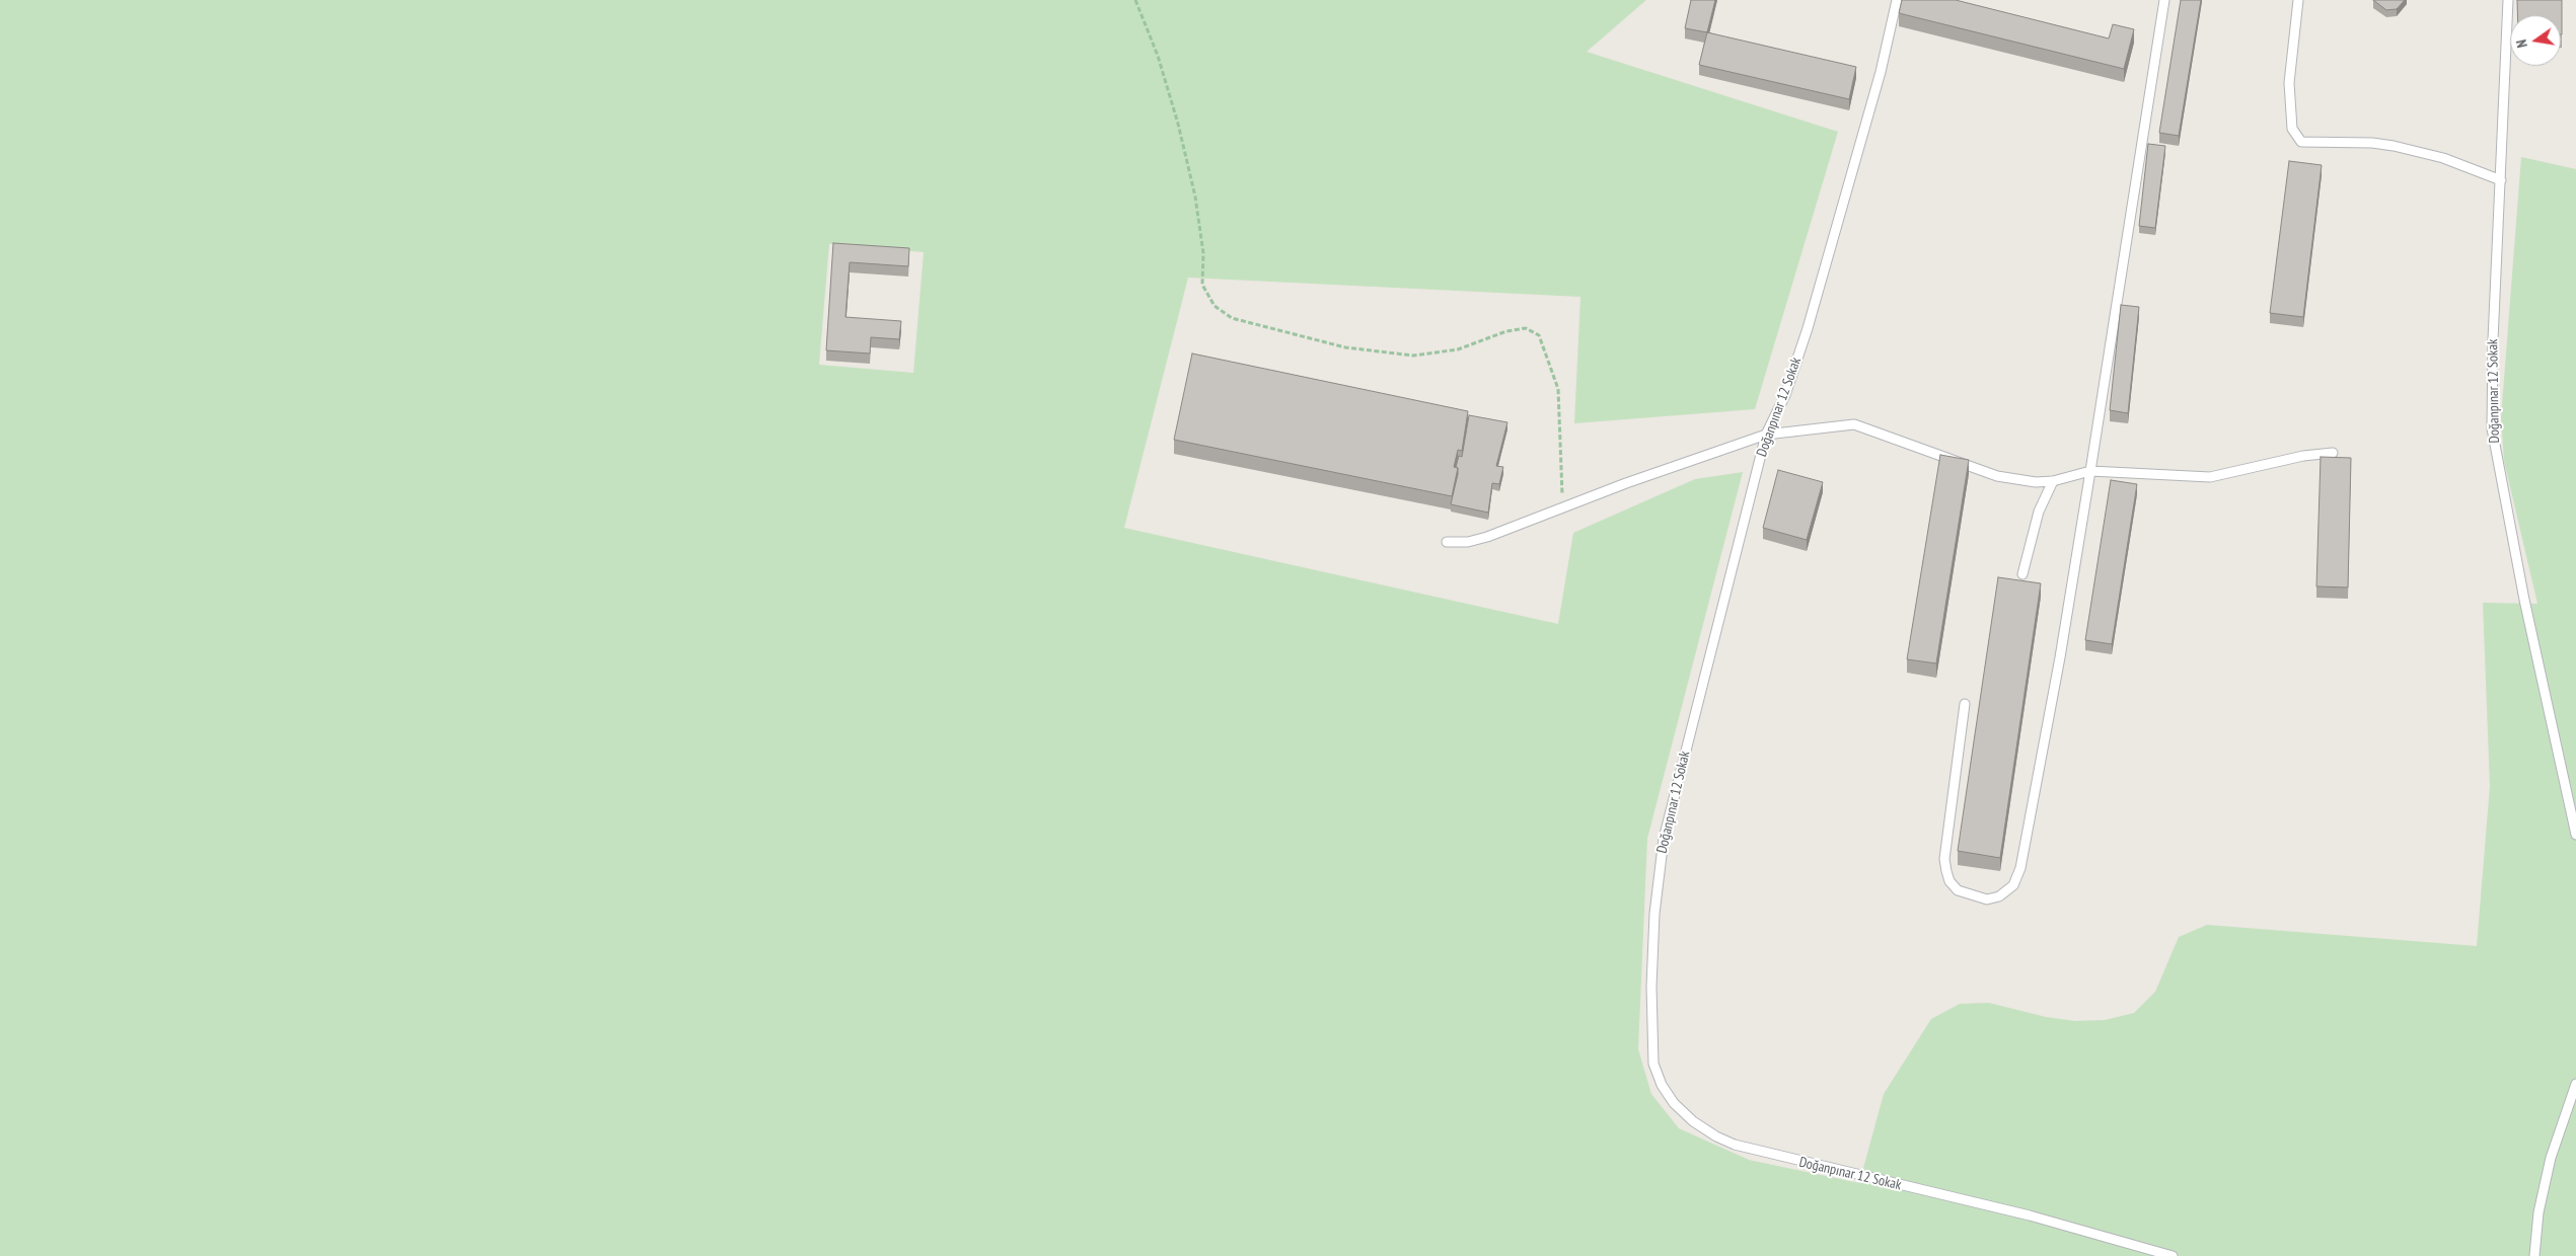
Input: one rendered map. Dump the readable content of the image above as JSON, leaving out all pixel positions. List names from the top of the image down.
{
  "streets": {
    "lane": ["Doğanpınar 12 Sokak"]
  },
  "north": "left"
}
